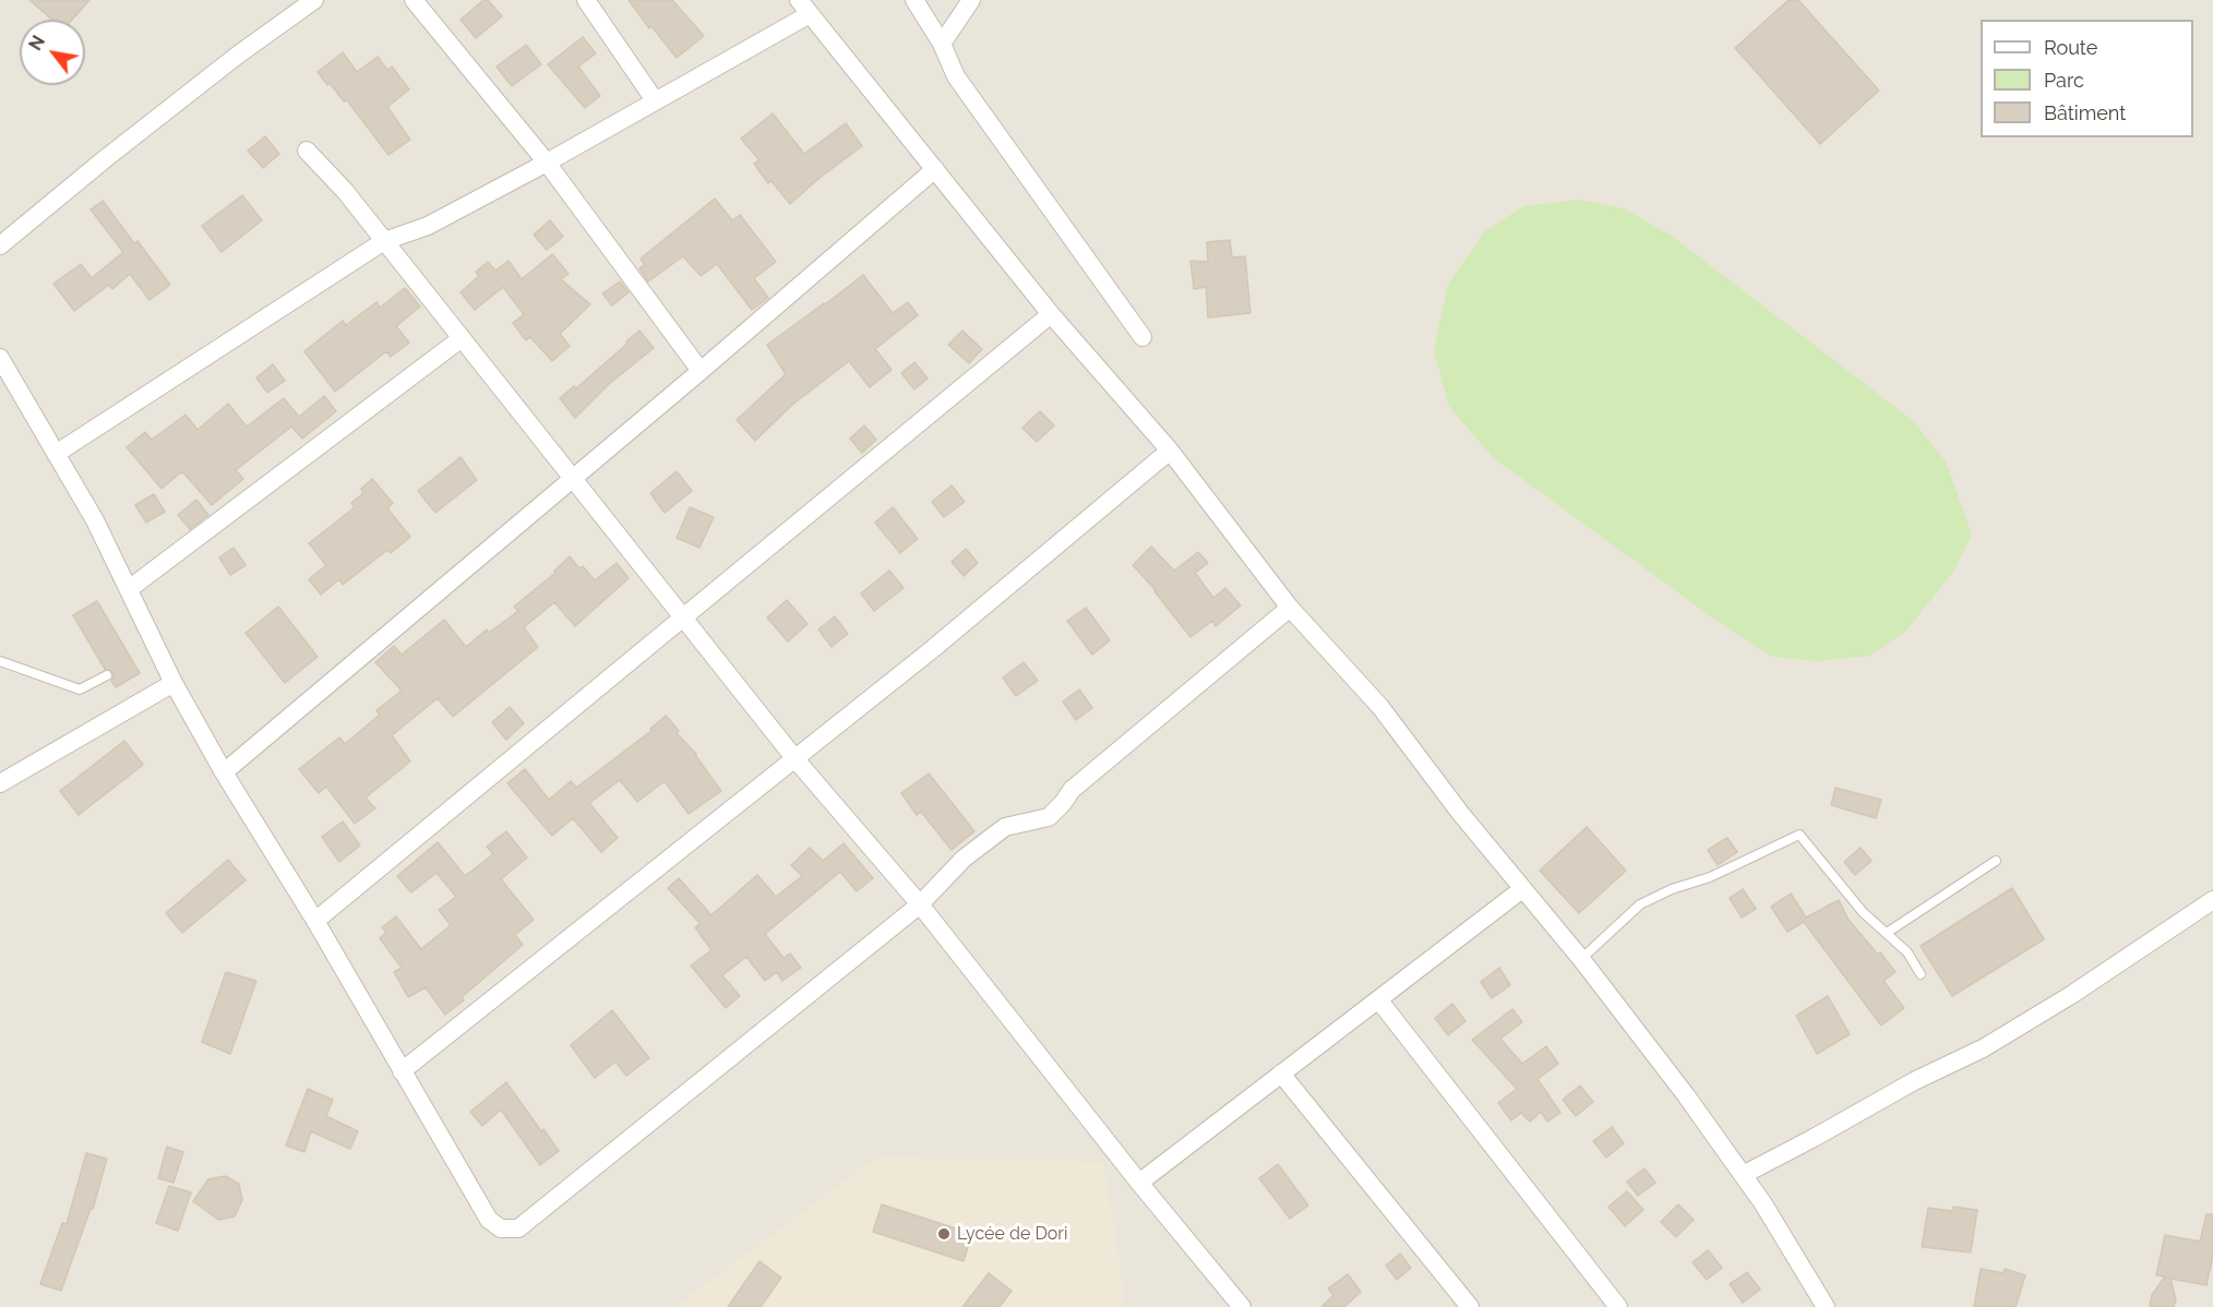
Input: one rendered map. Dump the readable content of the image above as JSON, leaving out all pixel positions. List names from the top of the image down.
{
  "places": ["Lycée de Dori"],
  "legend": ["Route", "Parc", "Bâtiment"],
  "north": "top left"
}
